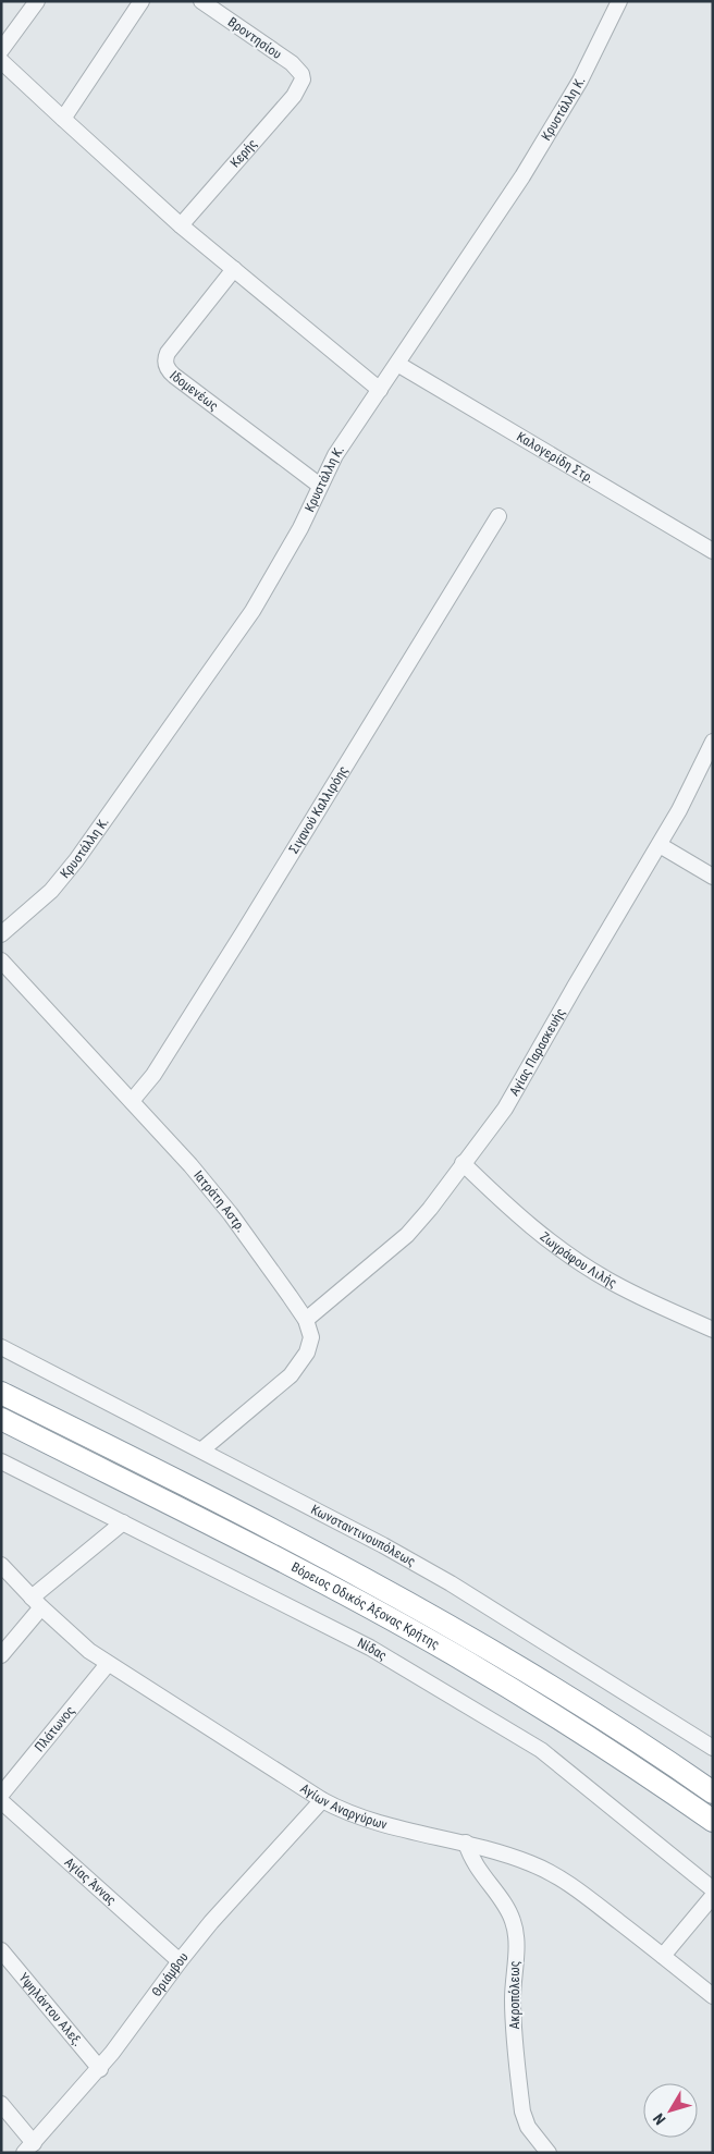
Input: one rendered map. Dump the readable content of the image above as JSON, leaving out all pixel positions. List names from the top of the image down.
{
  "streets": {
    "highway": ["Βόρειος Οδικός Άξονας Κρήτης"],
    "street": [
      "Βροντησίου",
      "Κρυστάλλη Κ.",
      "Κερής",
      "Ιδομενέως",
      "Καλογερίδη Στρ.",
      "Σιγανού Καλλιρόης",
      "Αγίας Παρασκευής",
      "Ιατράτη Αστρ.",
      "Ζωγράφου Λιλής",
      "Κωνσταντινουπόλεως",
      "Νίδας",
      "Πλάτωνος",
      "Αγίων Αναργύρων",
      "Αγίας Άννας",
      "Θριάμβου",
      "Ακροπόλεως",
      "Υψηλάντου Αλεξ."
    ]
  },
  "crossings": [
    ["Βροντησίου", "Κερής"],
    ["Κρυστάλλη Κ.", "Ιδομενέως"],
    ["Κρυστάλλη Κ.", "Καλογερίδη Στρ."],
    ["Σιγανού Καλλιρόης", "Ιατράτη Αστρ."],
    ["Αγίας Παρασκευής", "Ιατράτη Αστρ."],
    ["Αγίας Παρασκευής", "Ζωγράφου Λιλής"],
    ["Ιατράτη Αστρ.", "Κωνσταντινουπόλεως"],
    ["Πλάτωνος", "Αγίων Αναργύρων"],
    ["Αγίων Αναργύρων", "Θριάμβου"],
    ["Αγίων Αναργύρων", "Ακροπόλεως"],
    ["Αγίας Άννας", "Θριάμβου"],
    ["Θριάμβου", "Υψηλάντου Αλεξ."]
  ],
  "north": "bottom left"
}
